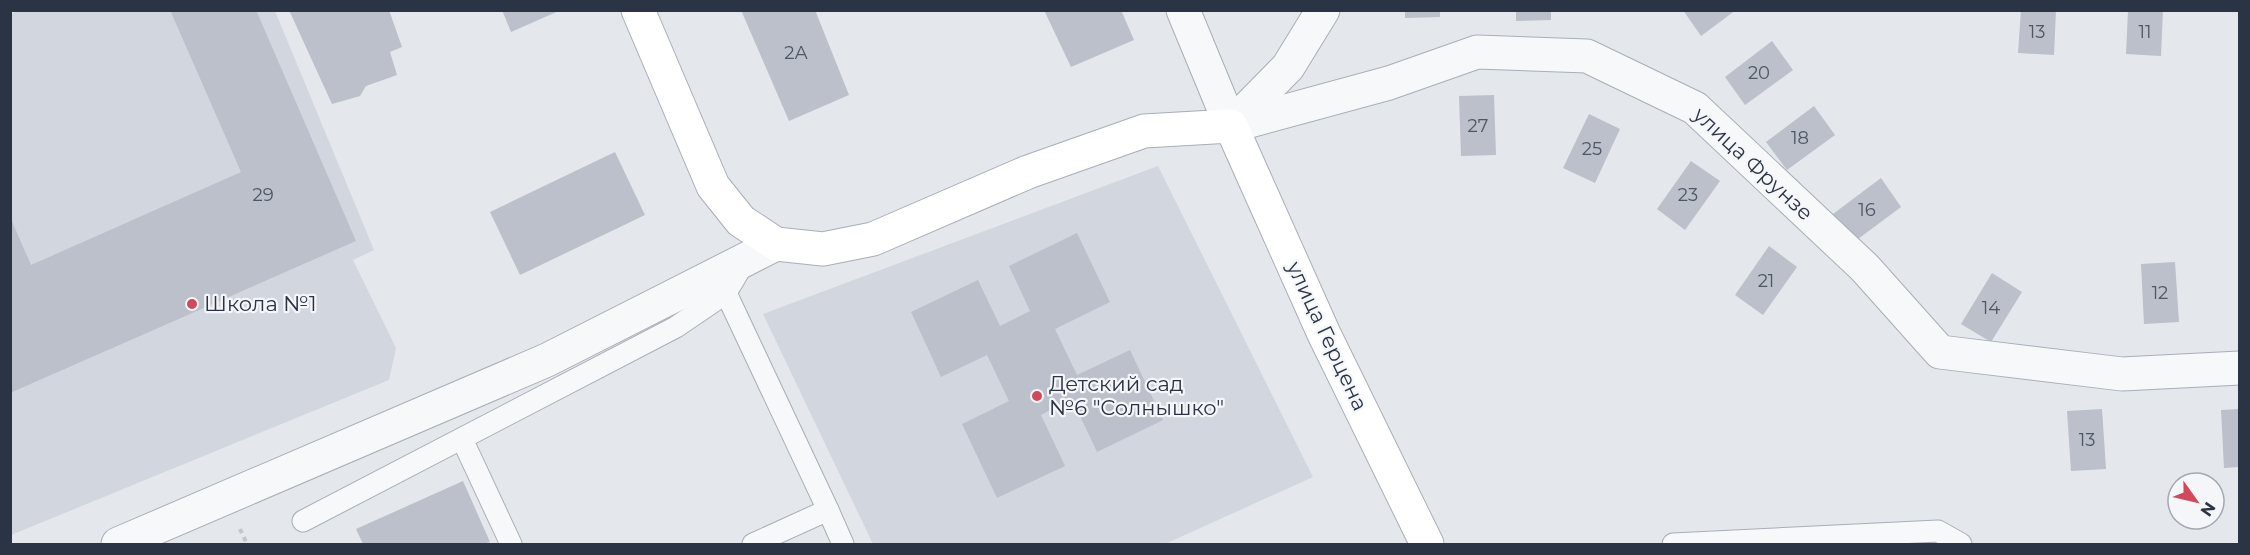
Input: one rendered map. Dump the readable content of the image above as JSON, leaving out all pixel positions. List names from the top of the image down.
{
  "streets": {
    "street": ["улица Фрунзе", "улица Герцена"]
  },
  "crossings": [
    ["улица Фрунзе", "улица Герцена"]
  ],
  "places": ["Школа №1", "Детский сад №6 \"Солнышко\""],
  "house_numbers": [
    "13",
    "11",
    "2А",
    "20",
    "27",
    "18",
    "25",
    "29",
    "23",
    "16",
    "21",
    "12",
    "14",
    "13"
  ],
  "north": "bottom right"
}
